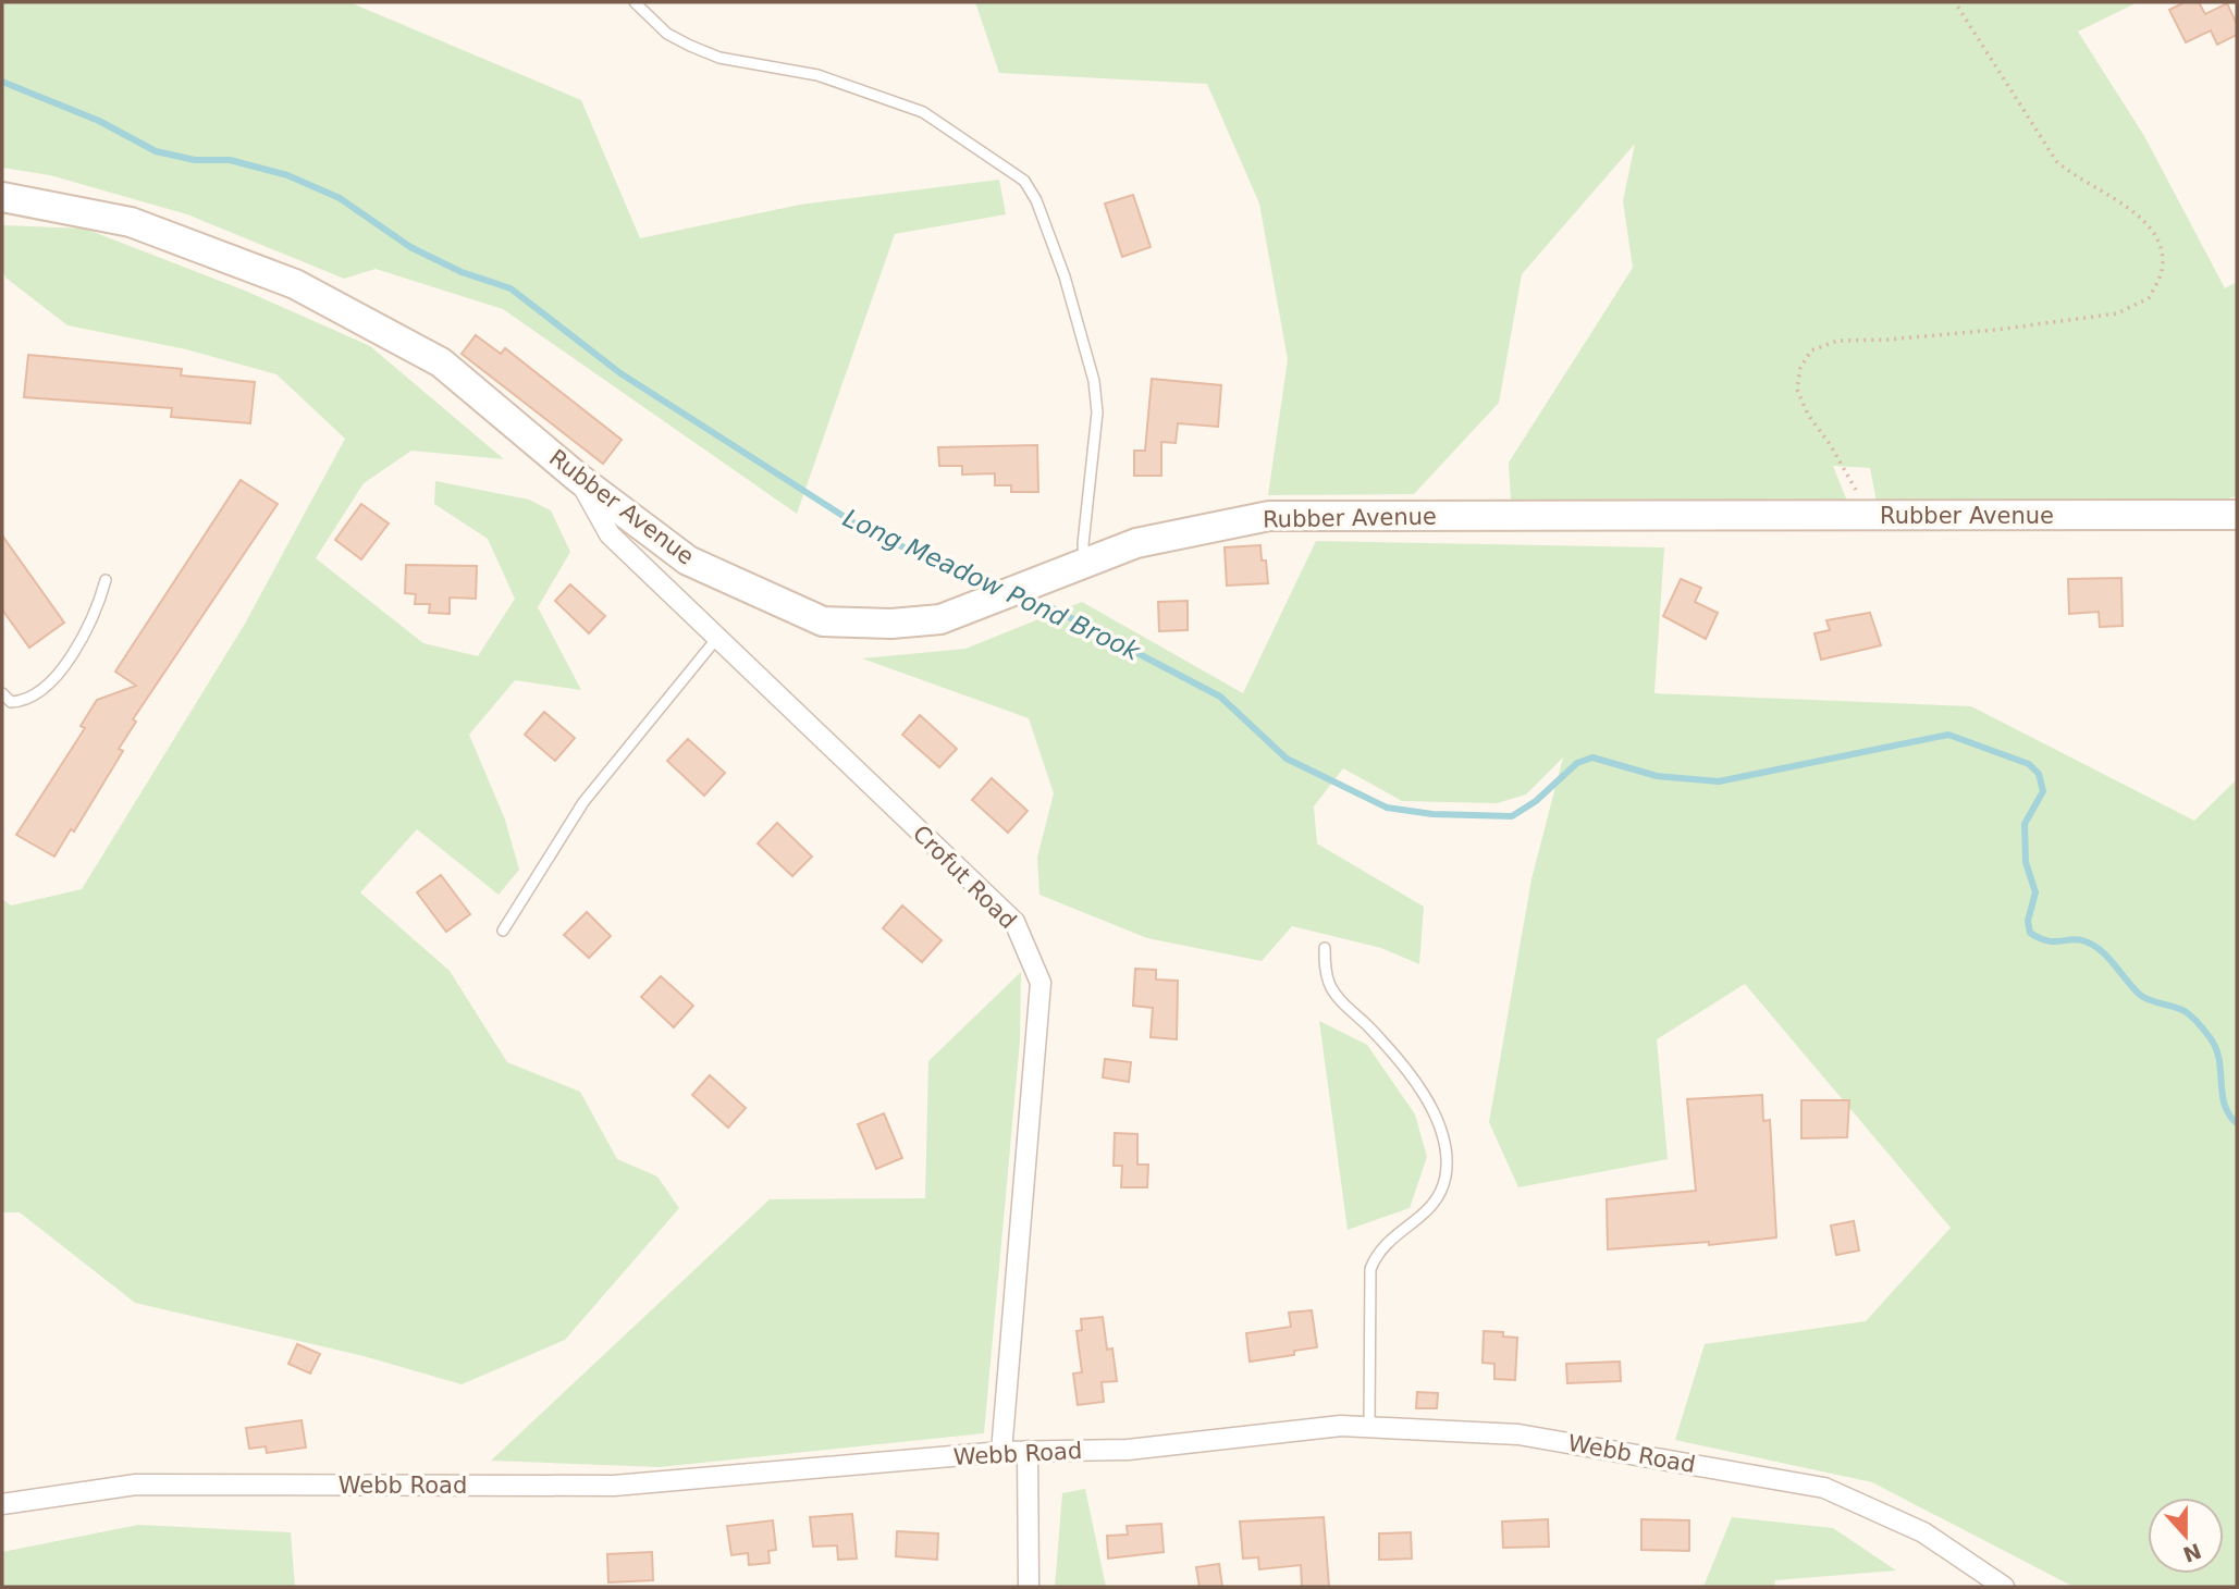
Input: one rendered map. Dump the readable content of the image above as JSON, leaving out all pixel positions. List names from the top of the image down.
{
  "streets": {
    "street": ["Rubber Avenue", "Crofut Road", "Webb Road"]
  },
  "crossings": [
    ["Rubber Avenue", "Crofut Road"],
    ["Crofut Road", "Webb Road"]
  ],
  "water": ["Long Meadow Pond Brook"],
  "north": "bottom"
}
